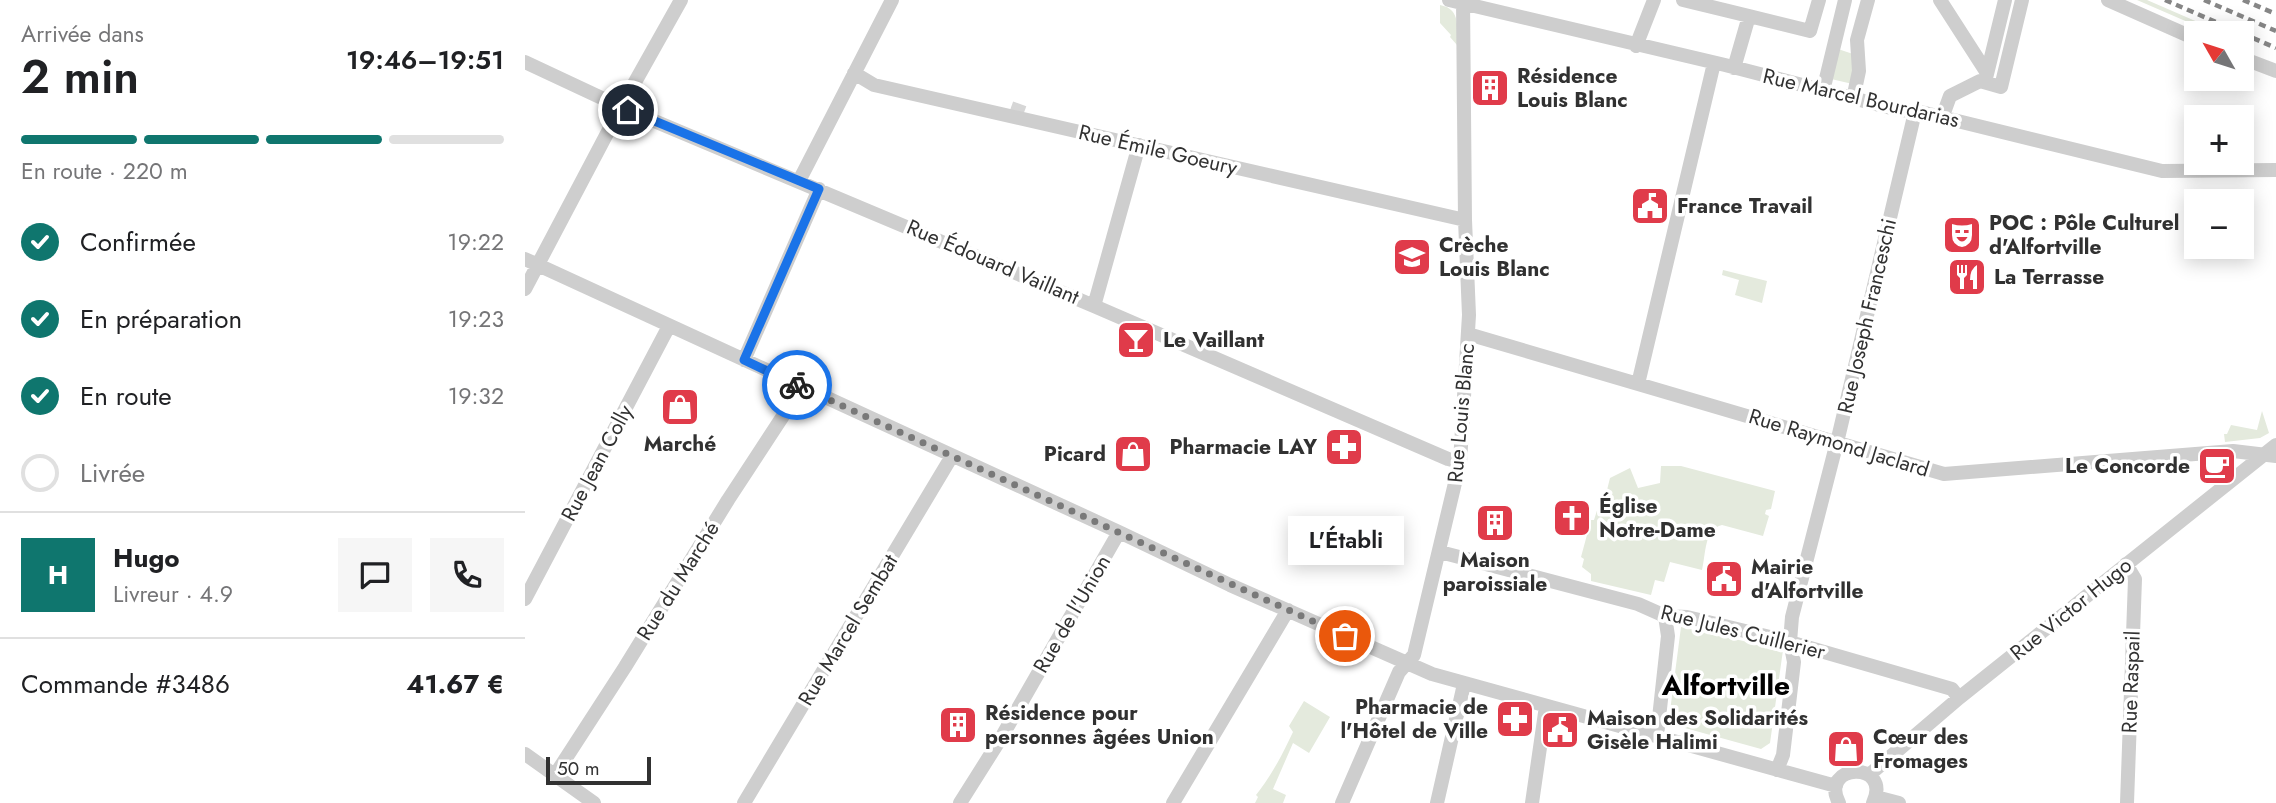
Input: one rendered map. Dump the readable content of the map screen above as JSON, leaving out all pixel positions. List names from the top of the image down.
{
  "streets": {
    "street": [
      "Rue Marcel Bourdarias",
      "Rue Émile Goeury",
      "Rue Édouard Vaillant",
      "Rue Joseph Franceschi",
      "Rue Louis Blanc",
      "Rue Raymond Jaclard",
      "Rue Jean Colly",
      "Rue du Marché",
      "Rue Victor Hugo",
      "Rue de l'Union",
      "Rue Marcel Sembat",
      "Rue Jules Cuillerier",
      "Rue Raspail"
    ]
  },
  "crossings": [
    ["Rue Marcel Bourdarias", "Rue Joseph Franceschi"],
    ["Rue Marcel Bourdarias", "Rue Louis Blanc"],
    ["Rue Émile Goeury", "Rue Louis Blanc"],
    ["Rue Édouard Vaillant", "Rue Louis Blanc"],
    ["Rue Joseph Franceschi", "Rue Raymond Jaclard"],
    ["Rue Joseph Franceschi", "Rue Jules Cuillerier"],
    ["Rue Louis Blanc", "Rue Raymond Jaclard"],
    ["Rue Louis Blanc", "Rue Jules Cuillerier"],
    ["Rue Raymond Jaclard", "Rue Victor Hugo"],
    ["Rue Victor Hugo", "Rue Jules Cuillerier"],
    ["Rue Victor Hugo", "Rue Raspail"]
  ],
  "districts": ["Alfortville"],
  "places": {
    "building": ["Résidence Louis Blanc", "Maison paroissiale", "Résidence pour personnes âgées Union"],
    "public building": ["France Travail", "Mairie d'Alfortville", "Maison des Solidarités Gisèle Halimi"],
    "theatre": ["POC : Pôle Culturel d'Alfortville"],
    "school or university": ["Crèche Louis Blanc"],
    "restaurant": ["La Terrasse"],
    "bar": ["Le Vaillant"],
    "shop": ["Marché", "Picard", "Cœur des Fromages"],
    "pharmacy": ["Pharmacie LAY", "Pharmacie de l'Hôtel de Ville"],
    "cafe": ["Le Concorde"],
    "church": ["Église Notre-Dame"],
    "other": ["L'Établi"]
  },
  "scale_bar": "50 m",
  "north": "top left",
  "page": {
    "heading": ["2 min", "Arrivée dans", "19:46–19:51"],
    "panel": [
      "Hugo",
      "Livreur · 4.9",
      "Commande #3486",
      "41.67 €"
    ],
    "map_buttons": ["+", "−"],
    "bar": "En route · 220 m",
    "list": [
      ["Confirmée", "19:22"],
      ["En préparation", "19:23"],
      ["En route", "19:32"],
      "Livrée"
    ],
    "bubble": "L'Établi",
    "round": "H",
    "scale": "50 m"
  }
}
